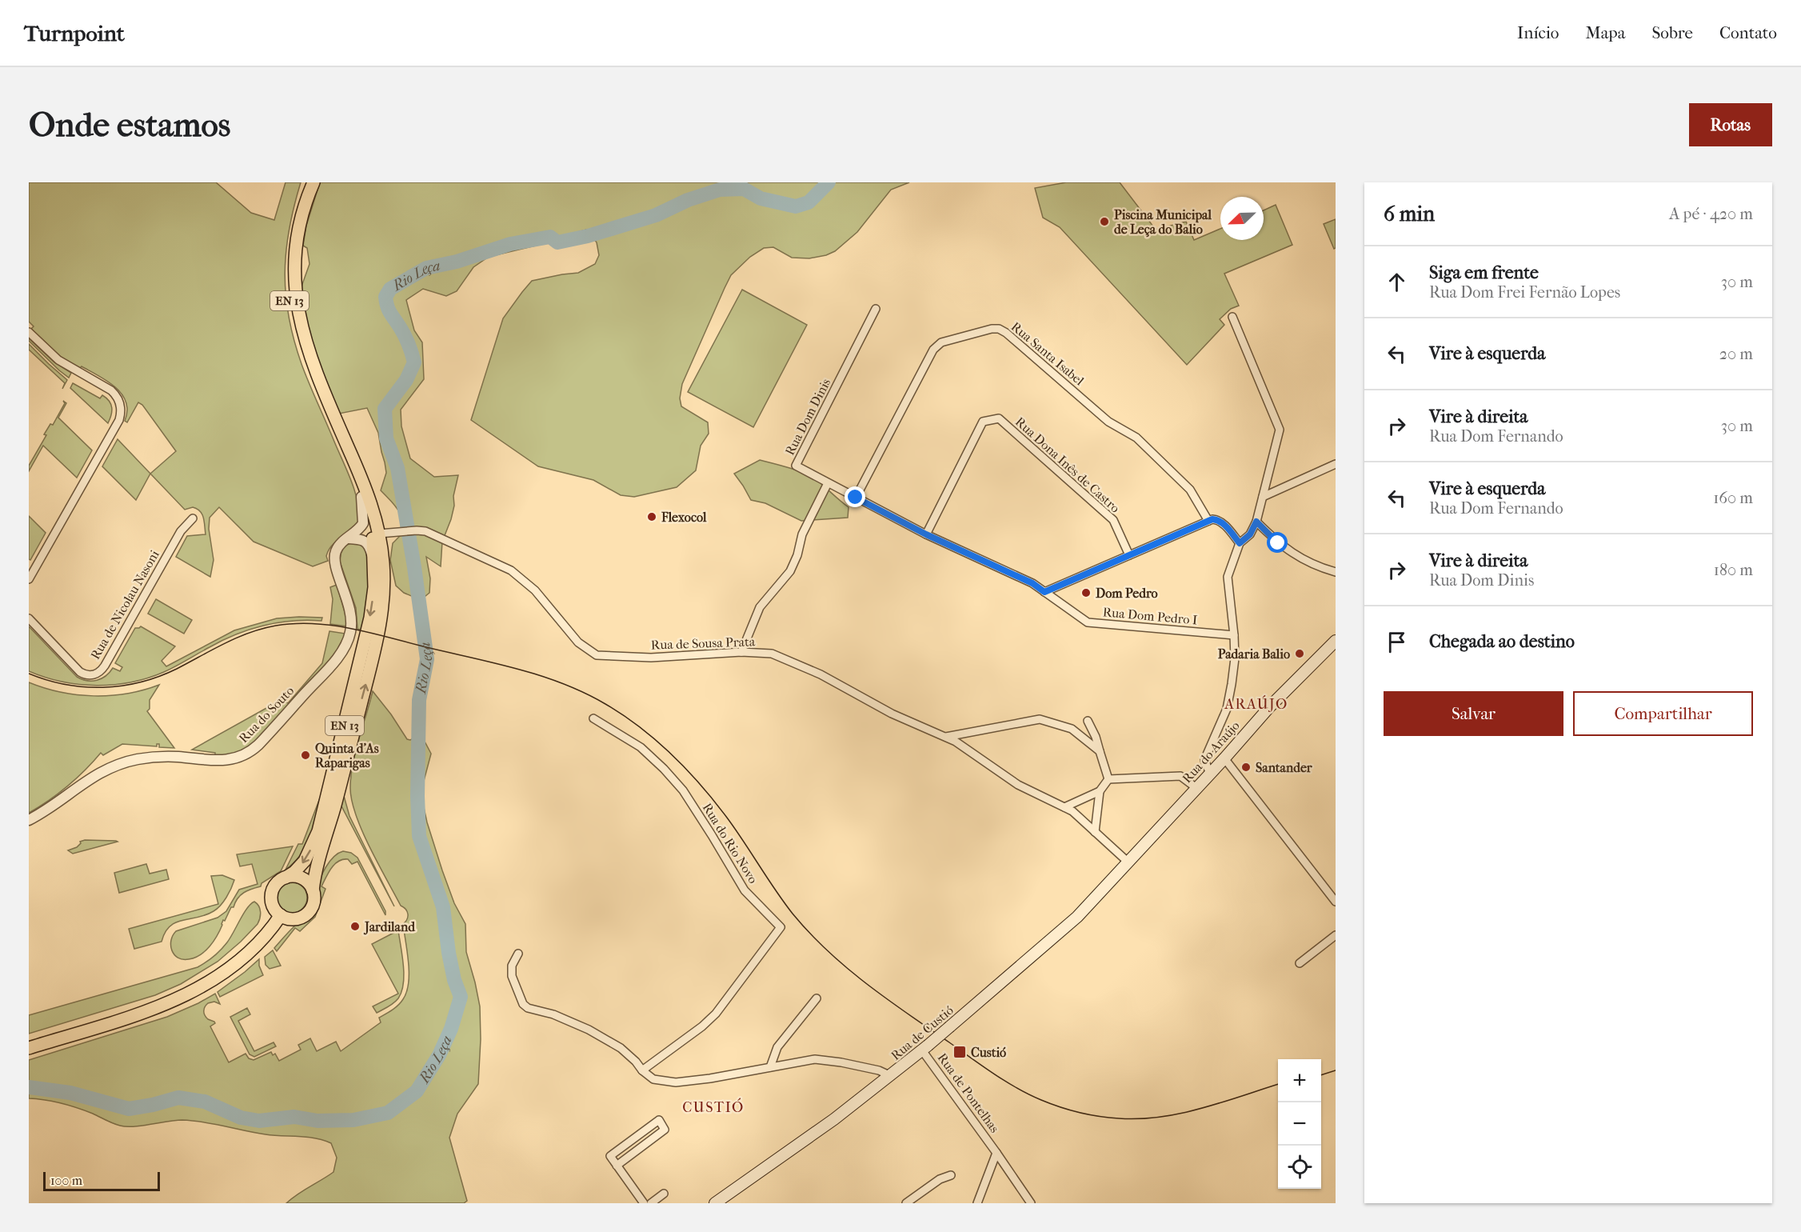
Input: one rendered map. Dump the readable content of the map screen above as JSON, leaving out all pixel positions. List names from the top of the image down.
{
  "streets": {
    "main road": ["EN 13", "Rua do Araújo", "Rua de Custió"],
    "street": [
      "Rua Santa Isabel",
      "Rua Dom Dinis",
      "Rua Dona Inês de Castro",
      "Rua de Nicolau Nasoni",
      "Rua Dom Pedro I",
      "Rua de Sousa Prata",
      "Rua do Souto",
      "Rua do Rio Novo",
      "Rua de Pontelhas"
    ]
  },
  "crossings": [
    ["EN 13", "Rua de Sousa Prata"],
    ["EN 13", "Rua do Souto"],
    ["Rua Santa Isabel", "Rua Dom Dinis"],
    ["Rua Dom Dinis", "Rua Dona Inês de Castro"],
    ["Rua Dom Dinis", "Rua Dom Pedro I"],
    ["Rua de Sousa Prata", "Rua do Araújo"],
    ["Rua de Sousa Prata", "Rua de Custió"],
    ["Rua do Araújo", "Rua de Custió"],
    ["Rua de Custió", "Rua de Pontelhas"]
  ],
  "districts": ["ARAÚJO", "CUSTIÓ"],
  "water": ["Rio Leça"],
  "places": {
    "other": [
      "Piscina Municipal de Leça do Balio",
      "Flexocol",
      "Dom Pedro",
      "Padaria Balio",
      "Quinta d'As Raparigas",
      "Santander",
      "Jardiland"
    ],
    "transit": ["Custió"]
  },
  "scale_bar": "100 m",
  "north": "bottom left",
  "page": {
    "header": "Turnpoint",
    "nav": [
      "Início",
      "Mapa",
      "Sobre",
      "Contato"
    ],
    "buttons": [
      "Rotas",
      ["Salvar", "Compartilhar"]
    ],
    "title": "Onde estamos",
    "heading": ["6 min", "A pé · 420 m"],
    "list": [
      ["Siga em frente", "Rua Dom Frei Fernão Lopes", "30 m"],
      ["Vire à esquerda", "20 m"],
      ["Vire à direita", "Rua Dom Fernando", "30 m"],
      ["Vire à esquerda", "Rua Dom Fernando", "160 m"],
      ["Vire à direita", "Rua Dom Dinis", "180 m"],
      "Chegada ao destino"
    ],
    "map_buttons": ["+", "−"],
    "scale": "100 m"
  }
}
